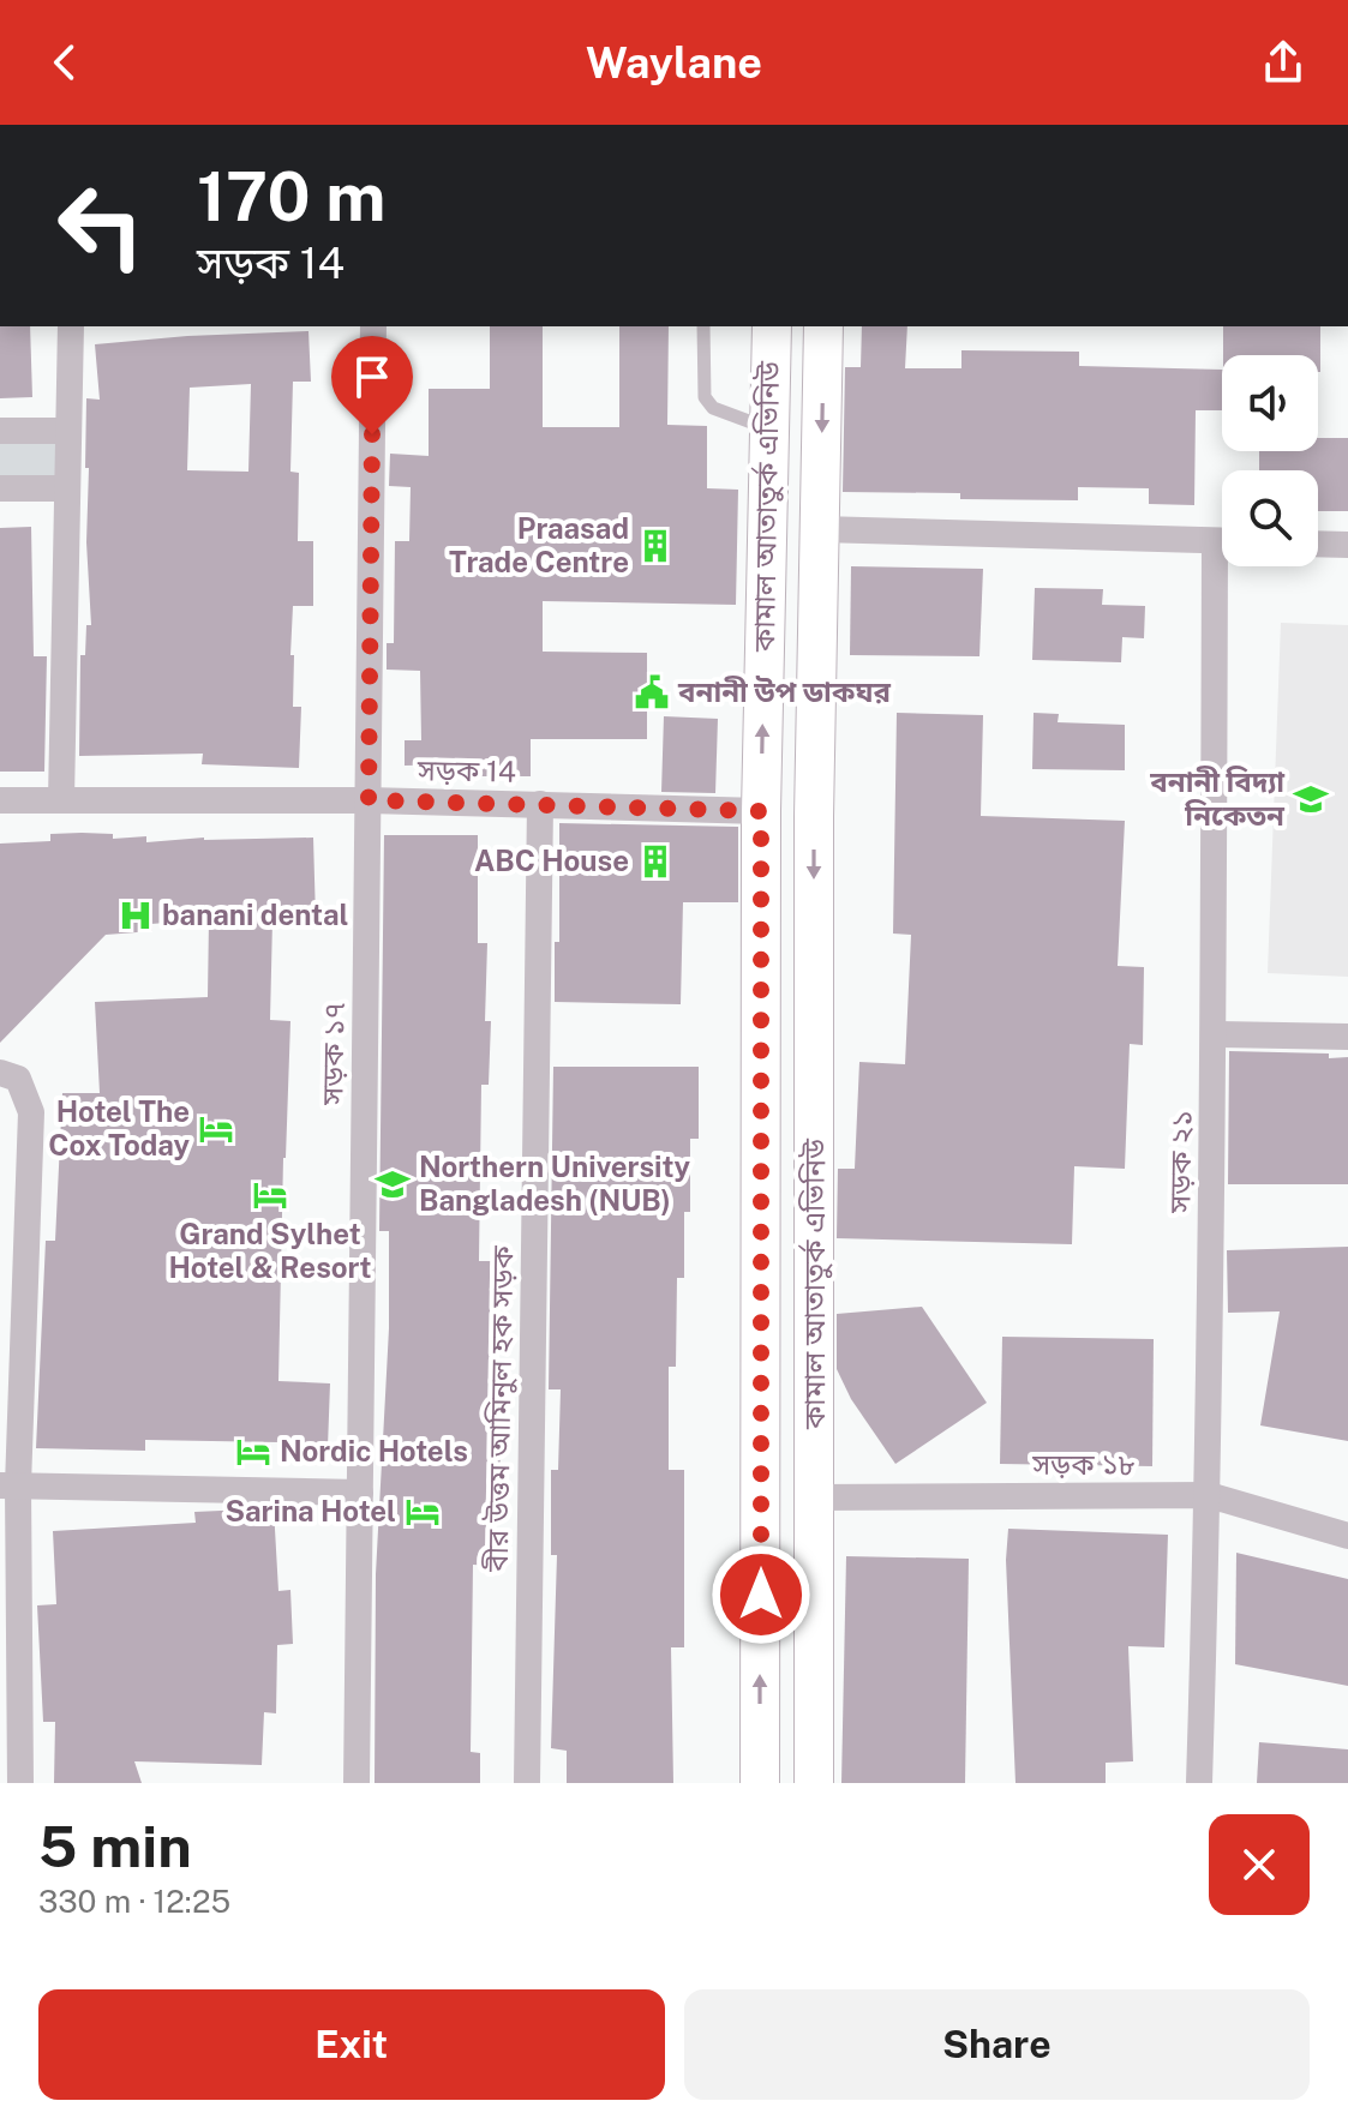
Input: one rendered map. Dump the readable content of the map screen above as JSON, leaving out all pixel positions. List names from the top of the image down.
{
  "streets": {
    "main road": ["কামাল আতাতুর্ক এভিনিউ"],
    "street": [
      "সড়ক 14",
      "সড়ক ১৭",
      "সড়ক ২১",
      "বীর উত্তম আমিনুল হক সড়ক",
      "সড়ক ১৮"
    ]
  },
  "crossings": [
    ["কামাল আতাতুর্ক এভিনিউ", "সড়ক 14"],
    ["কামাল আতাতুর্ক এভিনিউ", "সড়ক ১৮"],
    ["সড়ক 14", "সড়ক ১৭"],
    ["সড়ক 14", "বীর উত্তম আমিনুল হক সড়ক"],
    ["সড়ক ২১", "সড়ক ১৮"]
  ],
  "places": {
    "building": ["Praasad Trade Centre", "ABC House"],
    "public building": ["বনানী উপ ডাকঘর"],
    "school or university": ["বনানী বিদ্যা নিকেতন", "Northern University Bangladesh (NUB)"],
    "hospital": ["banani dental"],
    "hotel": [
      "Hotel The Cox Today",
      "Grand Sylhet Hotel & Resort",
      "Nordic Hotels",
      "Sarina Hotel"
    ]
  },
  "page": {
    "header": "Waylane",
    "turn": ["170 m", "সড়ক 14"],
    "heading": ["5 min", "330 m · 12:25"],
    "buttons": ["Exit", "Share"]
  }
}
